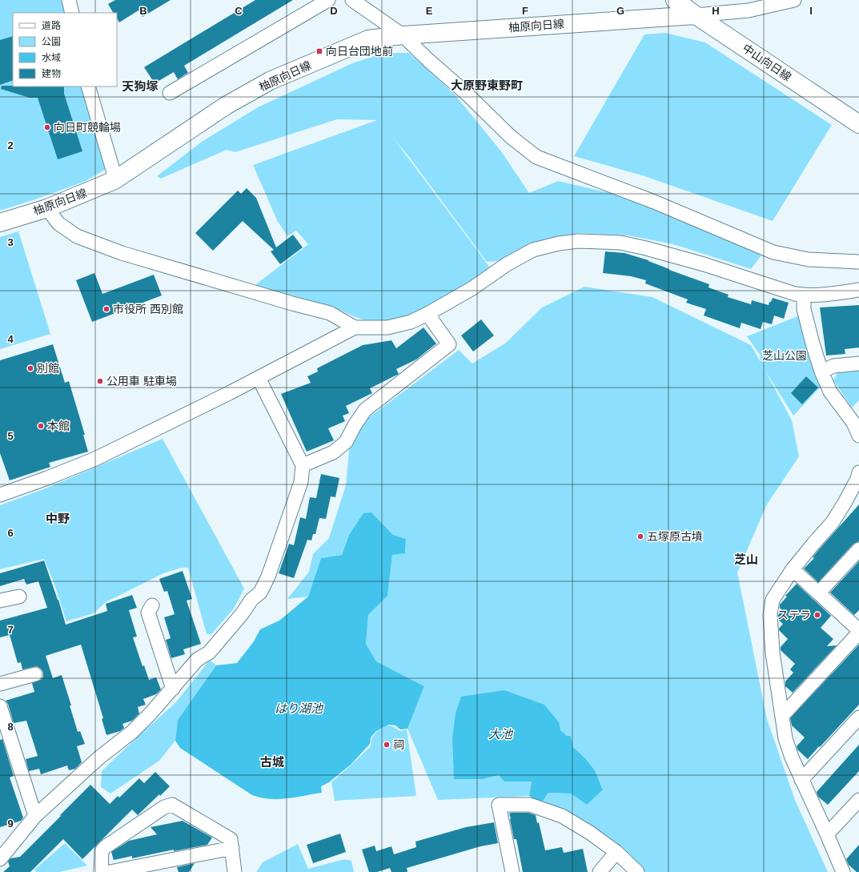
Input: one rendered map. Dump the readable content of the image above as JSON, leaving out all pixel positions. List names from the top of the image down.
{
  "streets": {
    "main road": ["柚原向日線", "中山向日線"]
  },
  "crossings": [
    ["柚原向日線", "中山向日線"]
  ],
  "districts": [
    "大原野東野町",
    "天狗塚",
    "中野",
    "芝山",
    "古城"
  ],
  "water": ["はり湖池", "大池"],
  "parks": ["芝山公園"],
  "places": {
    "transit": ["向日台団地前"],
    "other": [
      "向日町競輪場",
      "市役所 西別館",
      "別館",
      "公用車 駐車場",
      "本館",
      "五塚原古墳",
      "ステラ",
      "祠"
    ]
  },
  "legend": [
    "道路",
    "公園",
    "水域",
    "建物"
  ],
  "grid": {
    "columns": [
      "B",
      "C",
      "D",
      "E",
      "F",
      "G",
      "H",
      "I"
    ],
    "rows": [
      "2",
      "3",
      "4",
      "5",
      "6",
      "7",
      "8",
      "9"
    ]
  }
}
